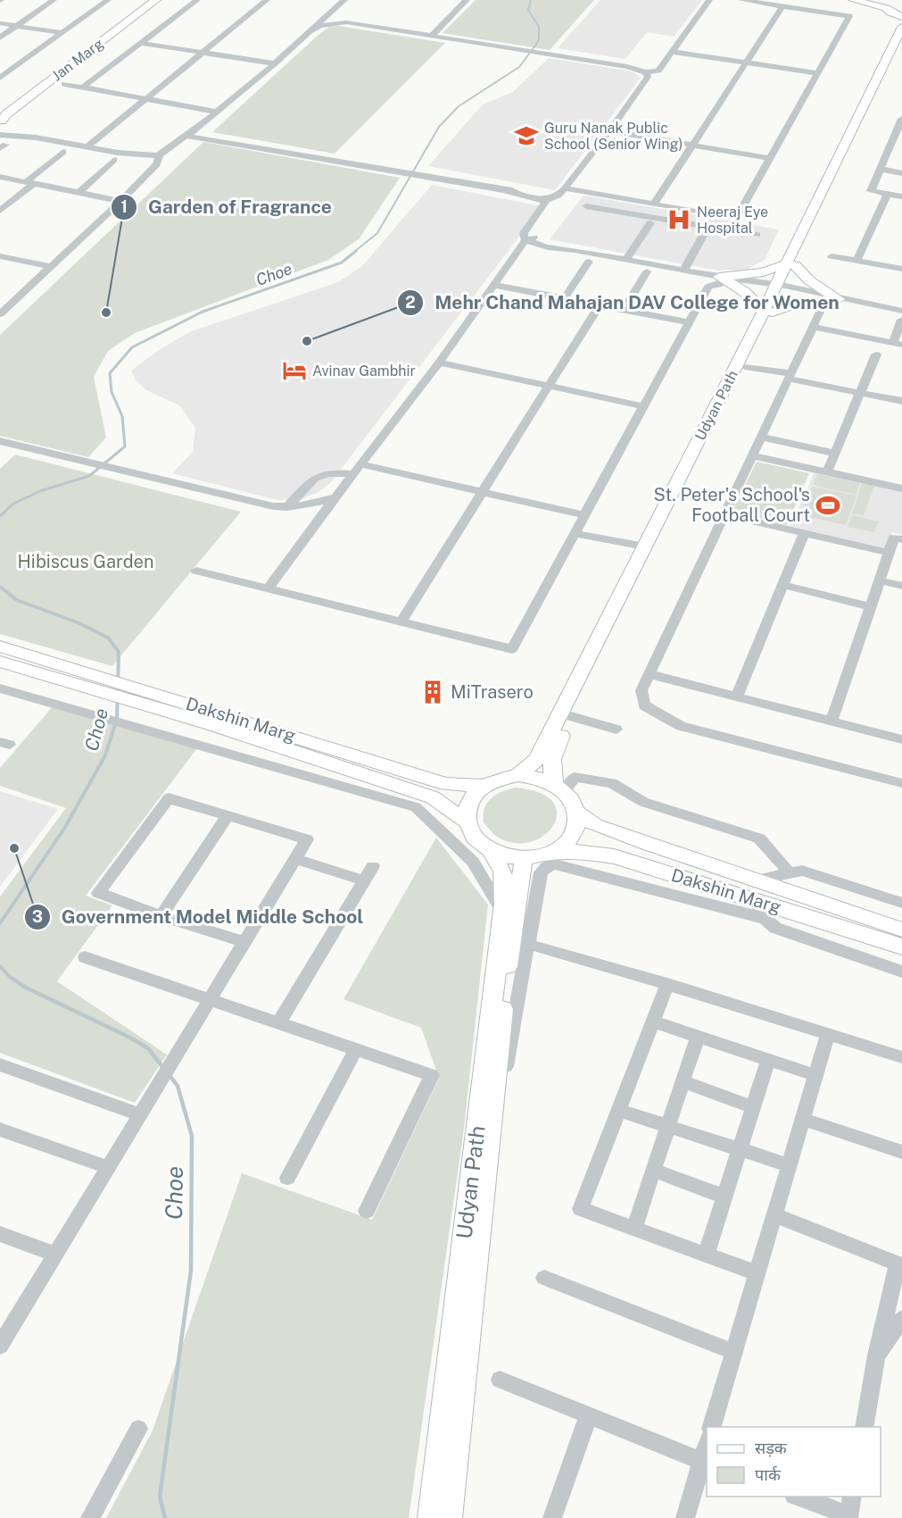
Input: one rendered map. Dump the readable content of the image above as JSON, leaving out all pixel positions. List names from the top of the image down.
{
  "streets": {
    "main road": ["Jan Marg", "Udyan Path", "Dakshin Marg"]
  },
  "crossings": [
    ["Udyan Path", "Dakshin Marg"]
  ],
  "water": ["Choe"],
  "parks": ["Hibiscus Garden"],
  "places": {
    "school or university": ["Guru Nanak Public School (Senior Wing)"],
    "hospital": ["Neeraj Eye Hospital"],
    "other": ["Garden of Fragrance", "Mehr Chand Mahajan DAV College for Women", "Government Model Middle School"],
    "hotel": ["Avinav Gambhir"],
    "sports": ["St. Peter's School's Football Court"],
    "building": ["MiTrasero"]
  },
  "legend": ["सड़क", "पार्क"]
}
